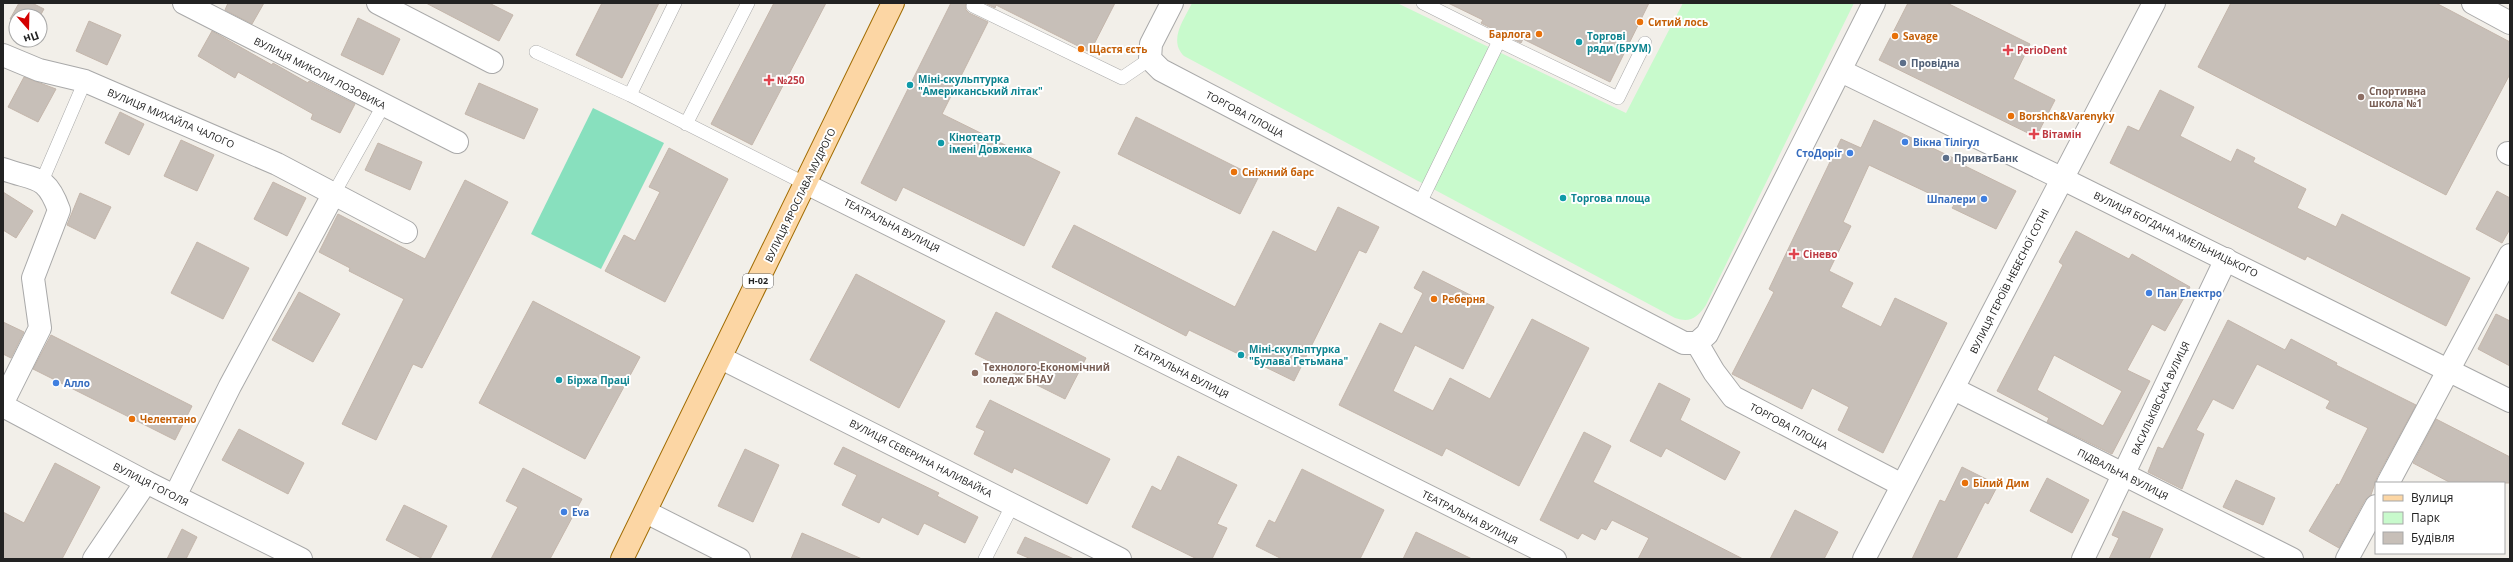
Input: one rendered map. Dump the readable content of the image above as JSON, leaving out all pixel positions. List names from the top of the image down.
{
  "streets": {
    "main road": ["ВУЛИЦЯ ЯРОСЛАВА МУДРОГО", "Н-02"],
    "street": [
      "ВУЛИЦЯ МИКОЛИ ЛОЗОВИКА",
      "ТОРГОВА ПЛОЩА",
      "ВУЛИЦЯ МИХАЙЛА ЧАЛОГО",
      "ТЕАТРАЛЬНА ВУЛИЦЯ",
      "ВУЛИЦЯ БОГДАНА ХМЕЛЬНИЦЬКОГО",
      "ВУЛИЦЯ ГЕРОЇВ НЕБЕСНОЇ СОТНІ",
      "ВАСИЛЬКІВСЬКА ВУЛИЦЯ",
      "ВУЛИЦЯ СЕВЕРИНА НАЛИВАЙКА",
      "ПІДВАЛЬНА ВУЛИЦЯ",
      "ВУЛИЦЯ ГОГОЛЯ"
    ]
  },
  "crossings": [
    ["ТОРГОВА ПЛОЩА", "ВУЛИЦЯ ГЕРОЇВ НЕБЕСНОЇ СОТНІ"],
    ["ВУЛИЦЯ ЯРОСЛАВА МУДРОГО", "ТЕАТРАЛЬНА ВУЛИЦЯ"],
    ["ВУЛИЦЯ ЯРОСЛАВА МУДРОГО", "ВУЛИЦЯ СЕВЕРИНА НАЛИВАЙКА"],
    ["ВУЛИЦЯ БОГДАНА ХМЕЛЬНИЦЬКОГО", "ВУЛИЦЯ ГЕРОЇВ НЕБЕСНОЇ СОТНІ"],
    ["ВУЛИЦЯ БОГДАНА ХМЕЛЬНИЦЬКОГО", "ВАСИЛЬКІВСЬКА ВУЛИЦЯ"],
    ["ВУЛИЦЯ ГЕРОЇВ НЕБЕСНОЇ СОТНІ", "ПІДВАЛЬНА ВУЛИЦЯ"],
    ["ВАСИЛЬКІВСЬКА ВУЛИЦЯ", "ПІДВАЛЬНА ВУЛИЦЯ"]
  ],
  "places": {
    "other": [
      "Ситий лось",
      "Барлога",
      "Savage",
      "Торгові ряди (БРУМ)",
      "Щастя єсть",
      "Провідна",
      "Міні-скульптурка \"Американський літак\"",
      "Спортивна школа №1",
      "Borshch&Varenyky",
      "Вікна Тілігул",
      "Кінотеатр імені Довженка",
      "СтоДоріг",
      "ПриватБанк",
      "Сніжний барс",
      "Торгова площа",
      "Шпалери",
      "Пан Електро",
      "Реберня",
      "Міні-скульптурка \"Булава Гетьмана\"",
      "Технолого-Економічний коледж БНАУ",
      "Біржа Праці",
      "Алло",
      "Челентано",
      "Білий Дим",
      "Eva"
    ],
    "health": [
      "PerioDent",
      "№250",
      "Вітамін",
      "Сінево"
    ]
  },
  "legend": ["Вулиця", "Парк", "Будівля"],
  "north": "bottom"
}
